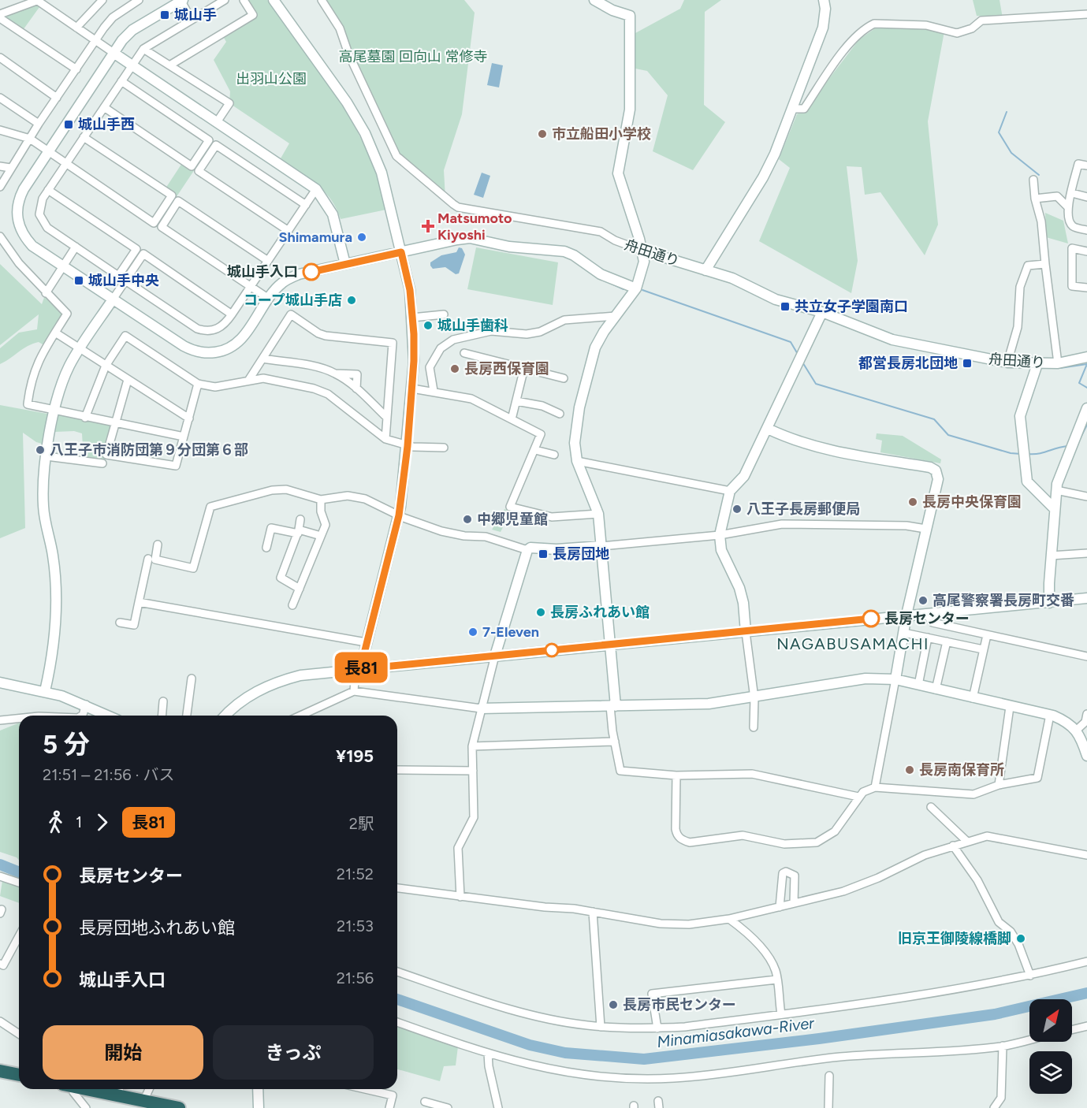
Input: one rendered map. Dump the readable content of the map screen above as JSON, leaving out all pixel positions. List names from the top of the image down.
{
  "streets": {
    "street": ["舟田通り"]
  },
  "districts": ["NAGABUSAMACHI"],
  "water": ["Minamiasakawa-River"],
  "parks": ["高尾墓園 回向山 常修寺", "出羽山公園"],
  "places": {
    "transit": [
      "城山手",
      "城山手西",
      "城山手中央",
      "共立女子学園南口",
      "都営長房北団地",
      "長房団地"
    ],
    "other": [
      "市立船田小学校",
      "Shimamura",
      "城山手入口",
      "コープ城山手店",
      "城山手歯科",
      "長房西保育園",
      "八王子市消防団第９分団第６部",
      "長房中央保育園",
      "八王子長房郵便局",
      "中郷児童館",
      "高尾警察署長房町交番",
      "長房ふれあい館",
      "長房センター",
      "7-Eleven",
      "長房南保育所",
      "旧京王御陵線橋脚",
      "長房市民センター"
    ],
    "health": ["Matsumoto Kiyoshi"]
  },
  "lines": ["bus line 長81"],
  "north": "top right",
  "page": {
    "on_map": "長81",
    "heading": ["5 分", "21:51 – 21:56 · バス", "¥195"],
    "legs": ["1", "長81", "2駅"],
    "list": [
      {
        "name": "長房センター",
        "value": "21:52"
      },
      {
        "name": "長房団地ふれあい館",
        "value": "21:53"
      },
      {
        "name": "城山手入口",
        "value": "21:56"
      }
    ],
    "buttons": ["開始", "きっぷ"]
  }
}
